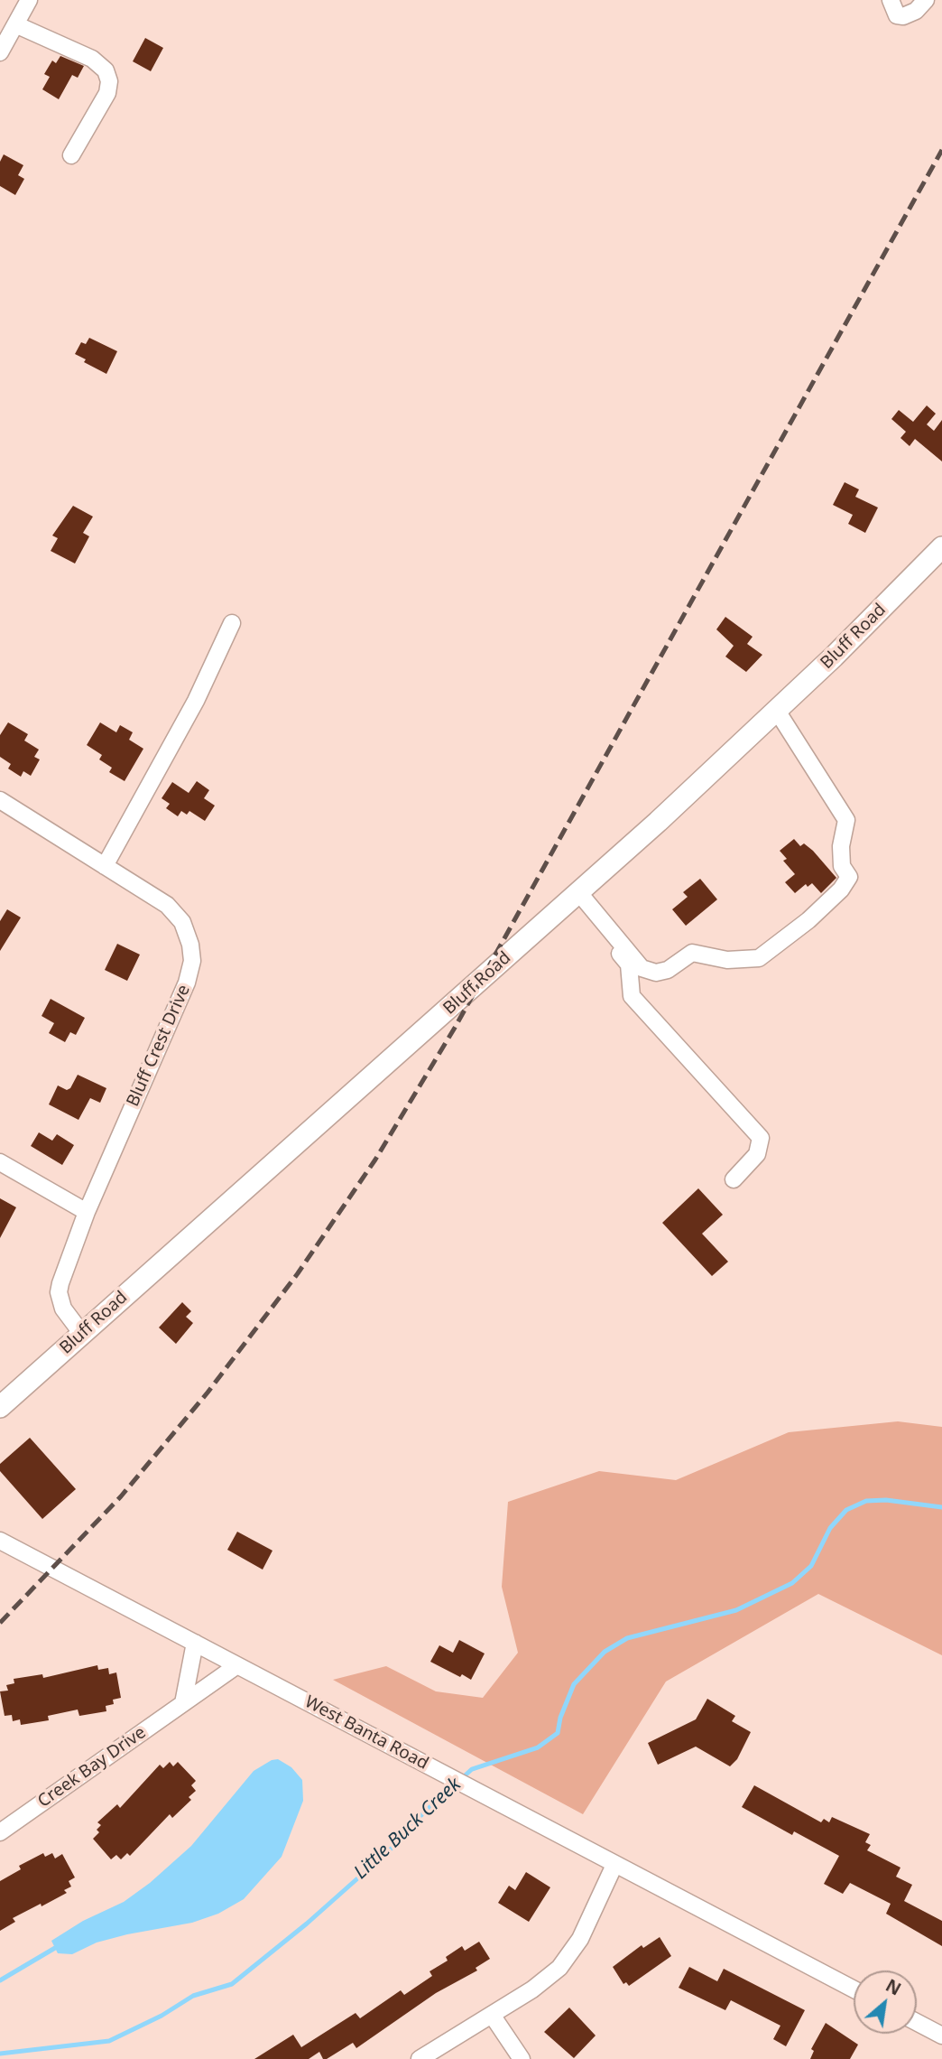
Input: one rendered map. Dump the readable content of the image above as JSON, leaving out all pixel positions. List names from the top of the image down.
{
  "streets": {
    "main road": ["Bluff Road"],
    "street": ["Bluff Crest Drive", "West Banta Road", "Creek Bay Drive"]
  },
  "crossings": [
    ["Bluff Road", "Bluff Crest Drive"],
    ["West Banta Road", "Creek Bay Drive"]
  ],
  "water": ["Little Buck Creek"],
  "north": "top right"
}
